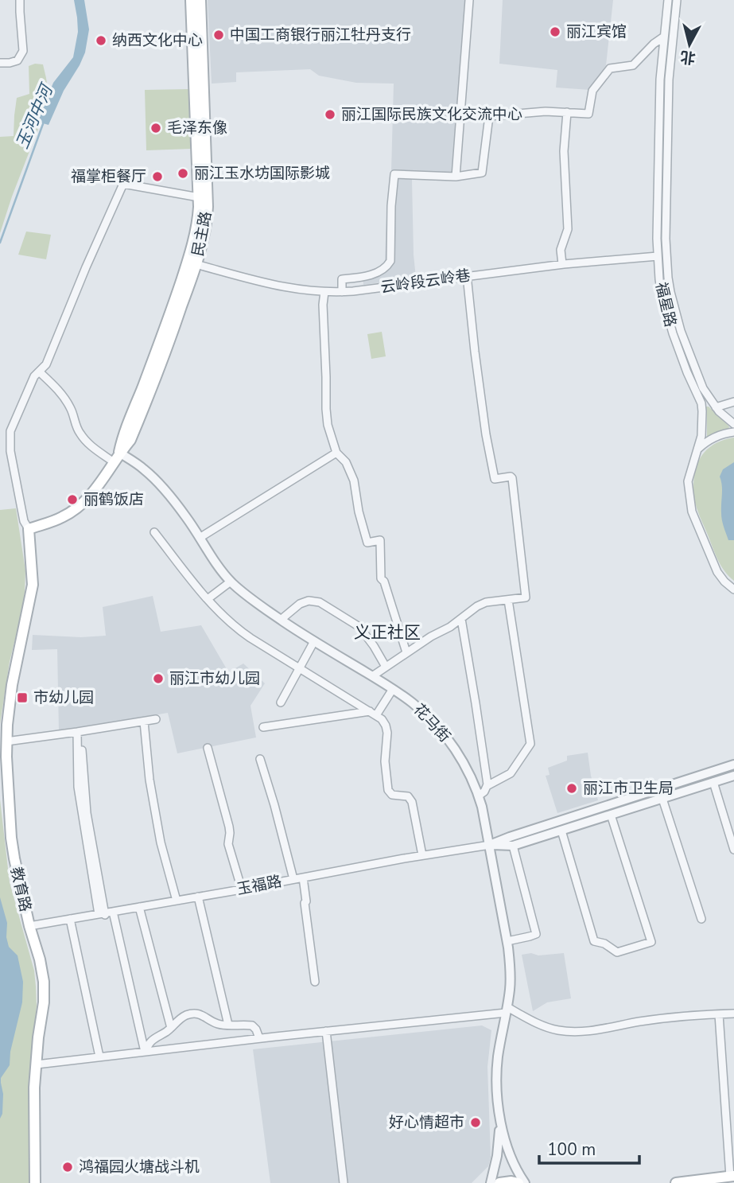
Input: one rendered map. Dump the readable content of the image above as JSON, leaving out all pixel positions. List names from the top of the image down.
{
  "streets": {
    "main road": ["民主路", "教育路"],
    "street": [
      "云岭段云岭巷",
      "福星路",
      "花马街",
      "玉福路"
    ]
  },
  "crossings": [
    ["民主路", "云岭段云岭巷"],
    ["民主路", "花马街"],
    ["民主路", "教育路"],
    ["云岭段云岭巷", "福星路"],
    ["花马街", "玉福路"],
    ["玉福路", "教育路"]
  ],
  "districts": ["义正社区"],
  "water": ["玉河中河"],
  "places": {
    "other": [
      "丽江宾馆",
      "中国工商银行丽江牡丹支行",
      "纳西文化中心",
      "丽江国际民族文化交流中心",
      "毛泽东像",
      "丽江玉水坊国际影城",
      "福掌柜餐厅",
      "丽鹤饭店",
      "丽江市幼儿园",
      "丽江市卫生局",
      "好心情超市",
      "鸿福园火塘战斗机"
    ],
    "transit": ["市幼儿园"]
  },
  "scale_bar": "100 m",
  "north": "bottom"
}
